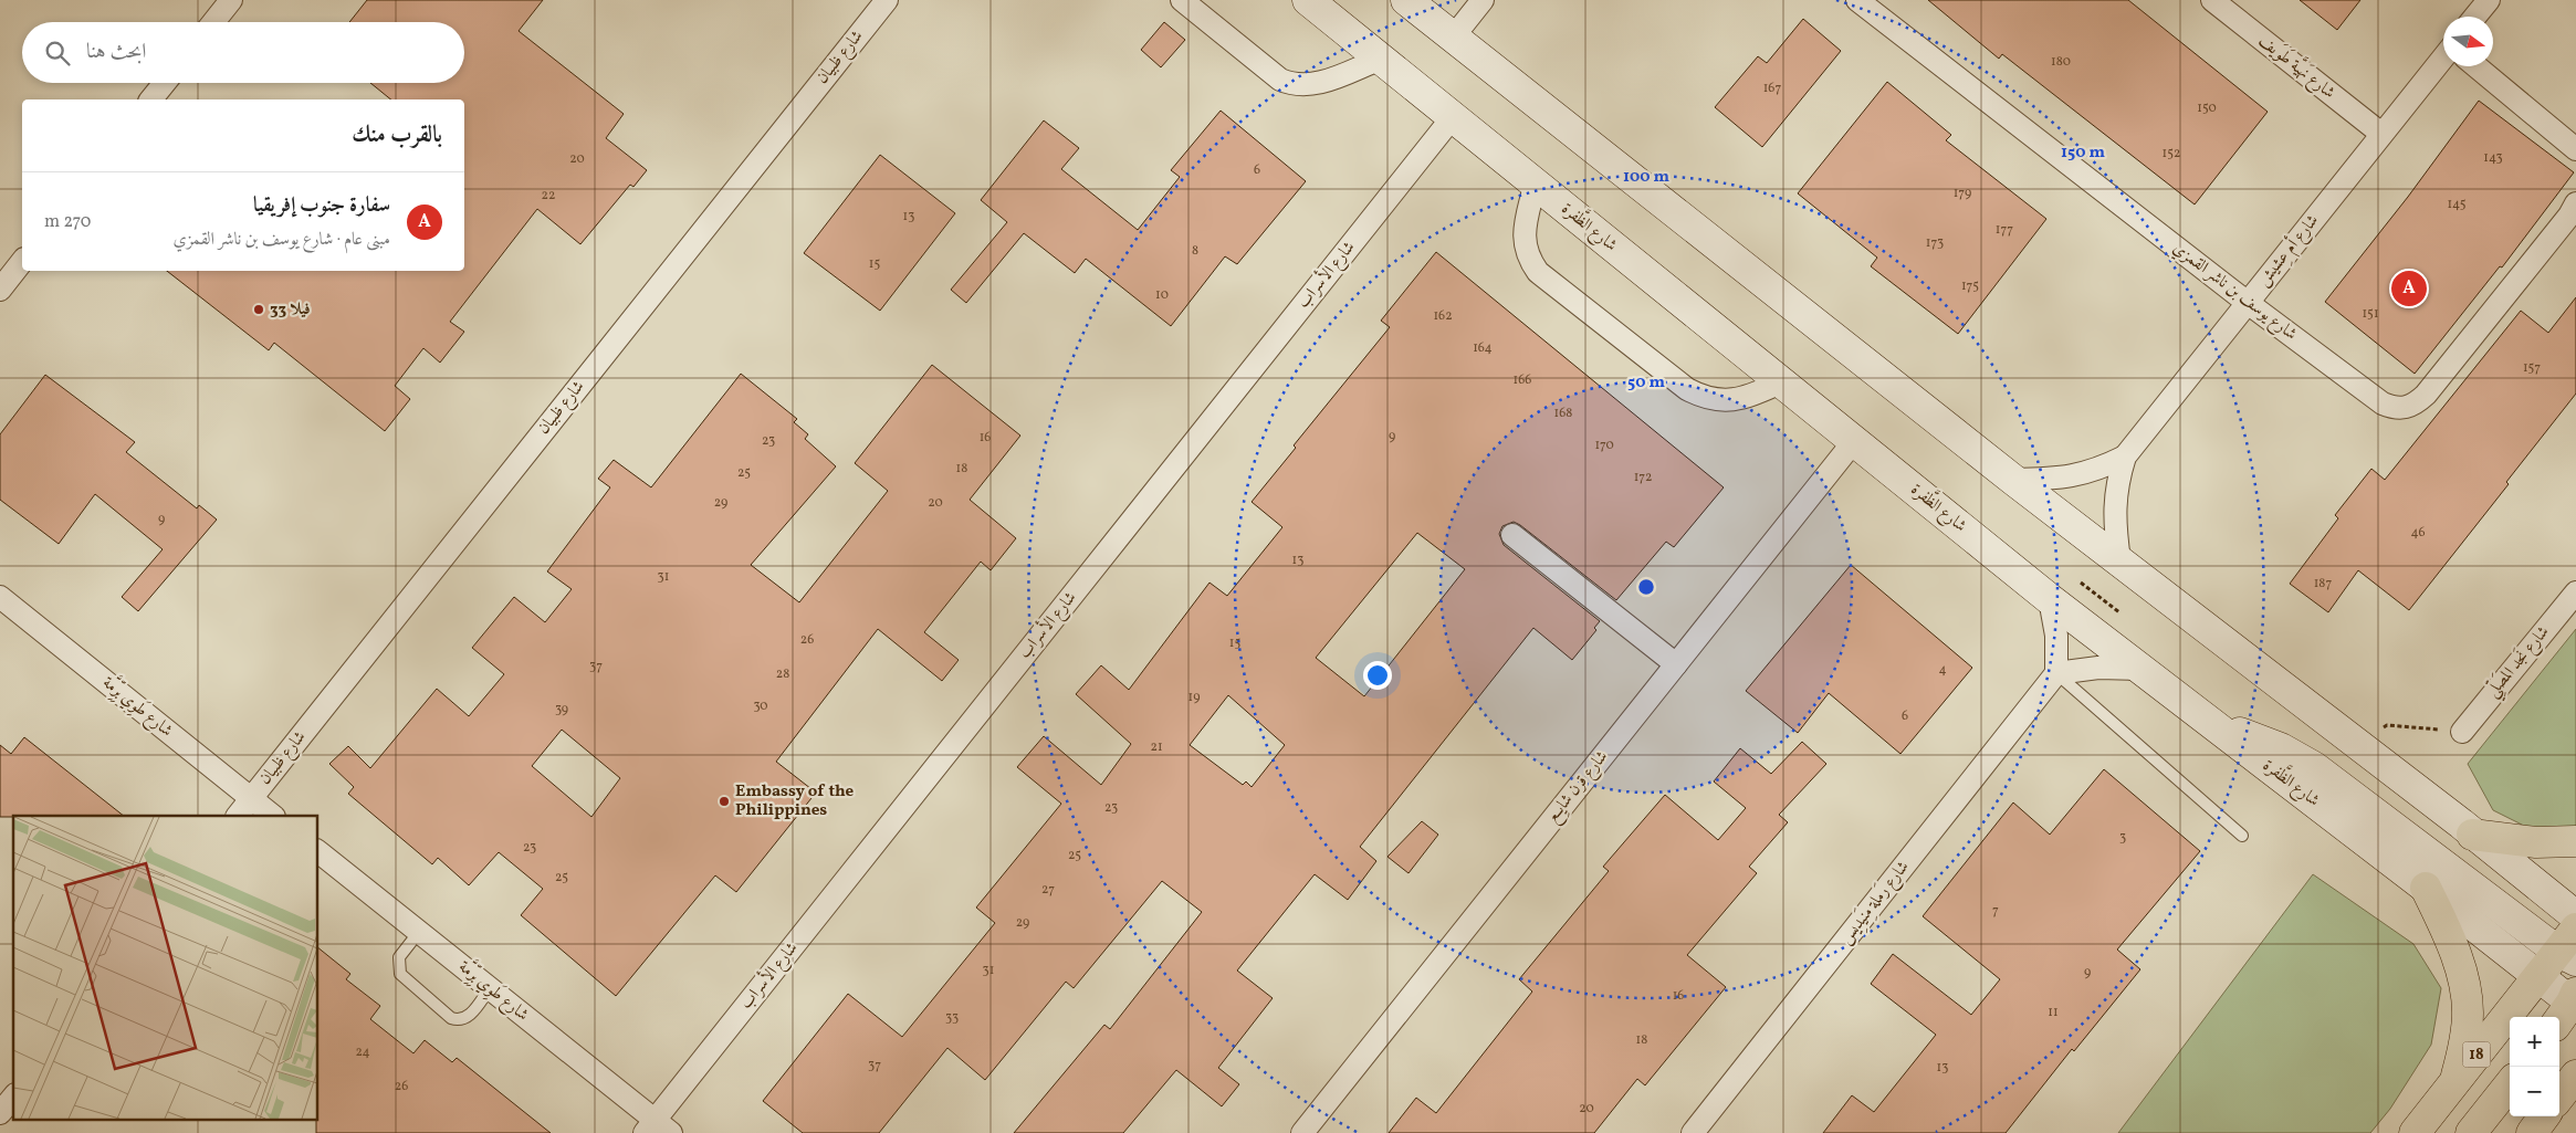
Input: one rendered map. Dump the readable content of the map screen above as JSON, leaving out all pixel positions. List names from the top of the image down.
{
  "streets": {
    "main road": ["شارع الظَّفرة", "18"],
    "street": [
      "شارع ظبيان",
      "شارع نَهيَّة طَوَيف",
      "شارع أم عِشيش",
      "شارع الأسراب",
      "شارع يوسف بن ناشر القمزي",
      "شارع نَجد المصَلِّي",
      "شارع طَوِي بِرِّمَّة",
      "شارع قرن شايِع",
      "شارع رَملة مِنَيدِيس"
    ]
  },
  "crossings": [
    ["شارع ظبيان", "شارع طَوِي بِرِّمَّة"],
    ["شارع نَهيَّة طَوَيف", "شارع أم عِشيش"],
    ["شارع الظَّفرة", "شارع الأسراب"],
    ["شارع الظَّفرة", "شارع قرن شايِع"],
    ["شارع الظَّفرة", "18"],
    ["شارع أم عِشيش", "شارع يوسف بن ناشر القمزي"],
    ["شارع الأسراب", "شارع طَوِي بِرِّمَّة"]
  ],
  "places": ["فيلا 33", "Embassy of the Philippines"],
  "house_numbers": [
    "180",
    "167",
    "150",
    "152",
    "143",
    "20",
    "6",
    "179",
    "22",
    "145",
    "13",
    "177",
    "173",
    "8",
    "15",
    "175",
    "10",
    "151",
    "162",
    "164",
    "157",
    "166",
    "168",
    "9",
    "16",
    "23",
    "170",
    "18",
    "25",
    "172",
    "29",
    "20",
    "9",
    "46",
    "13",
    "31",
    "187",
    "26",
    "15",
    "37",
    "4",
    "28",
    "19",
    "30",
    "39",
    "6",
    "21",
    "23",
    "3",
    "23",
    "25",
    "25",
    "27",
    "7",
    "29",
    "31",
    "9",
    "16",
    "11",
    "33",
    "18",
    "24",
    "37",
    "13",
    "26",
    "20"
  ],
  "north": "right",
  "page": {
    "search": "ابحث هنا",
    "heading": "بالقرب منك",
    "list": [
      {
        "mark": "A",
        "name": "سفارة جنوب إفريقيا",
        "note": "مبنى عام · شارع يوسف بن ناشر القمزي",
        "value": "270 m"
      }
    ],
    "pins": "A",
    "map_buttons": ["+", "−"]
  },
  "rings": ["150 m", "100 m", "50 m"]
}
